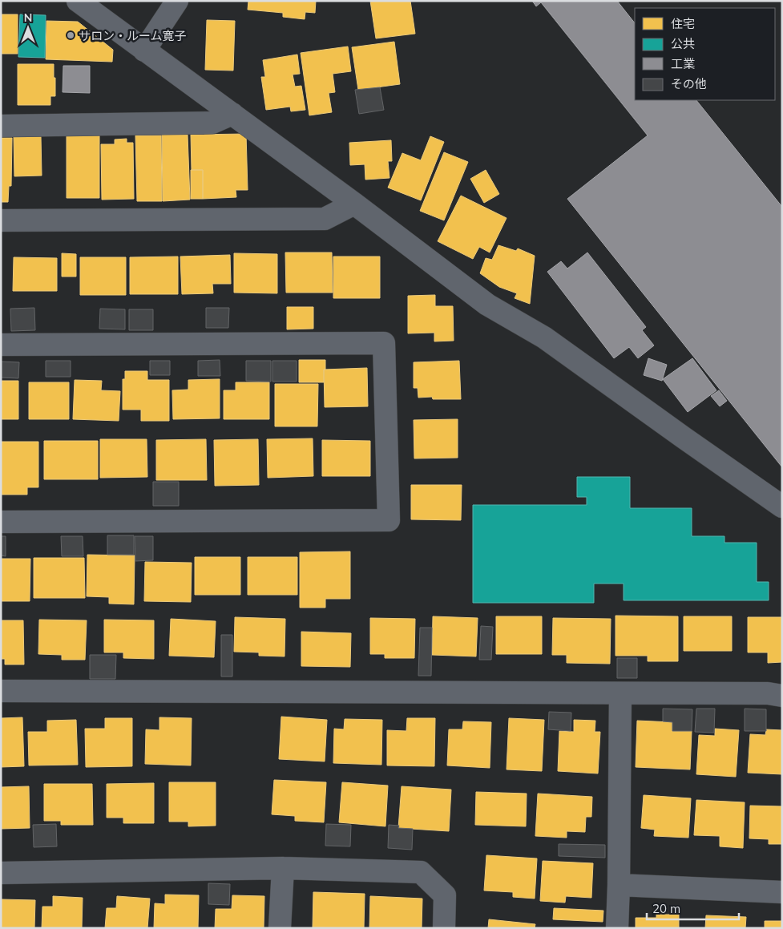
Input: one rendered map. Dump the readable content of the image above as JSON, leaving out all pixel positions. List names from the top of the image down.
{
  "places": ["サロン・ルーム寛子"],
  "legend": [
    "住宅",
    "公共",
    "工業",
    "その他"
  ],
  "scale_bar": "20 m",
  "north": "top"
}
